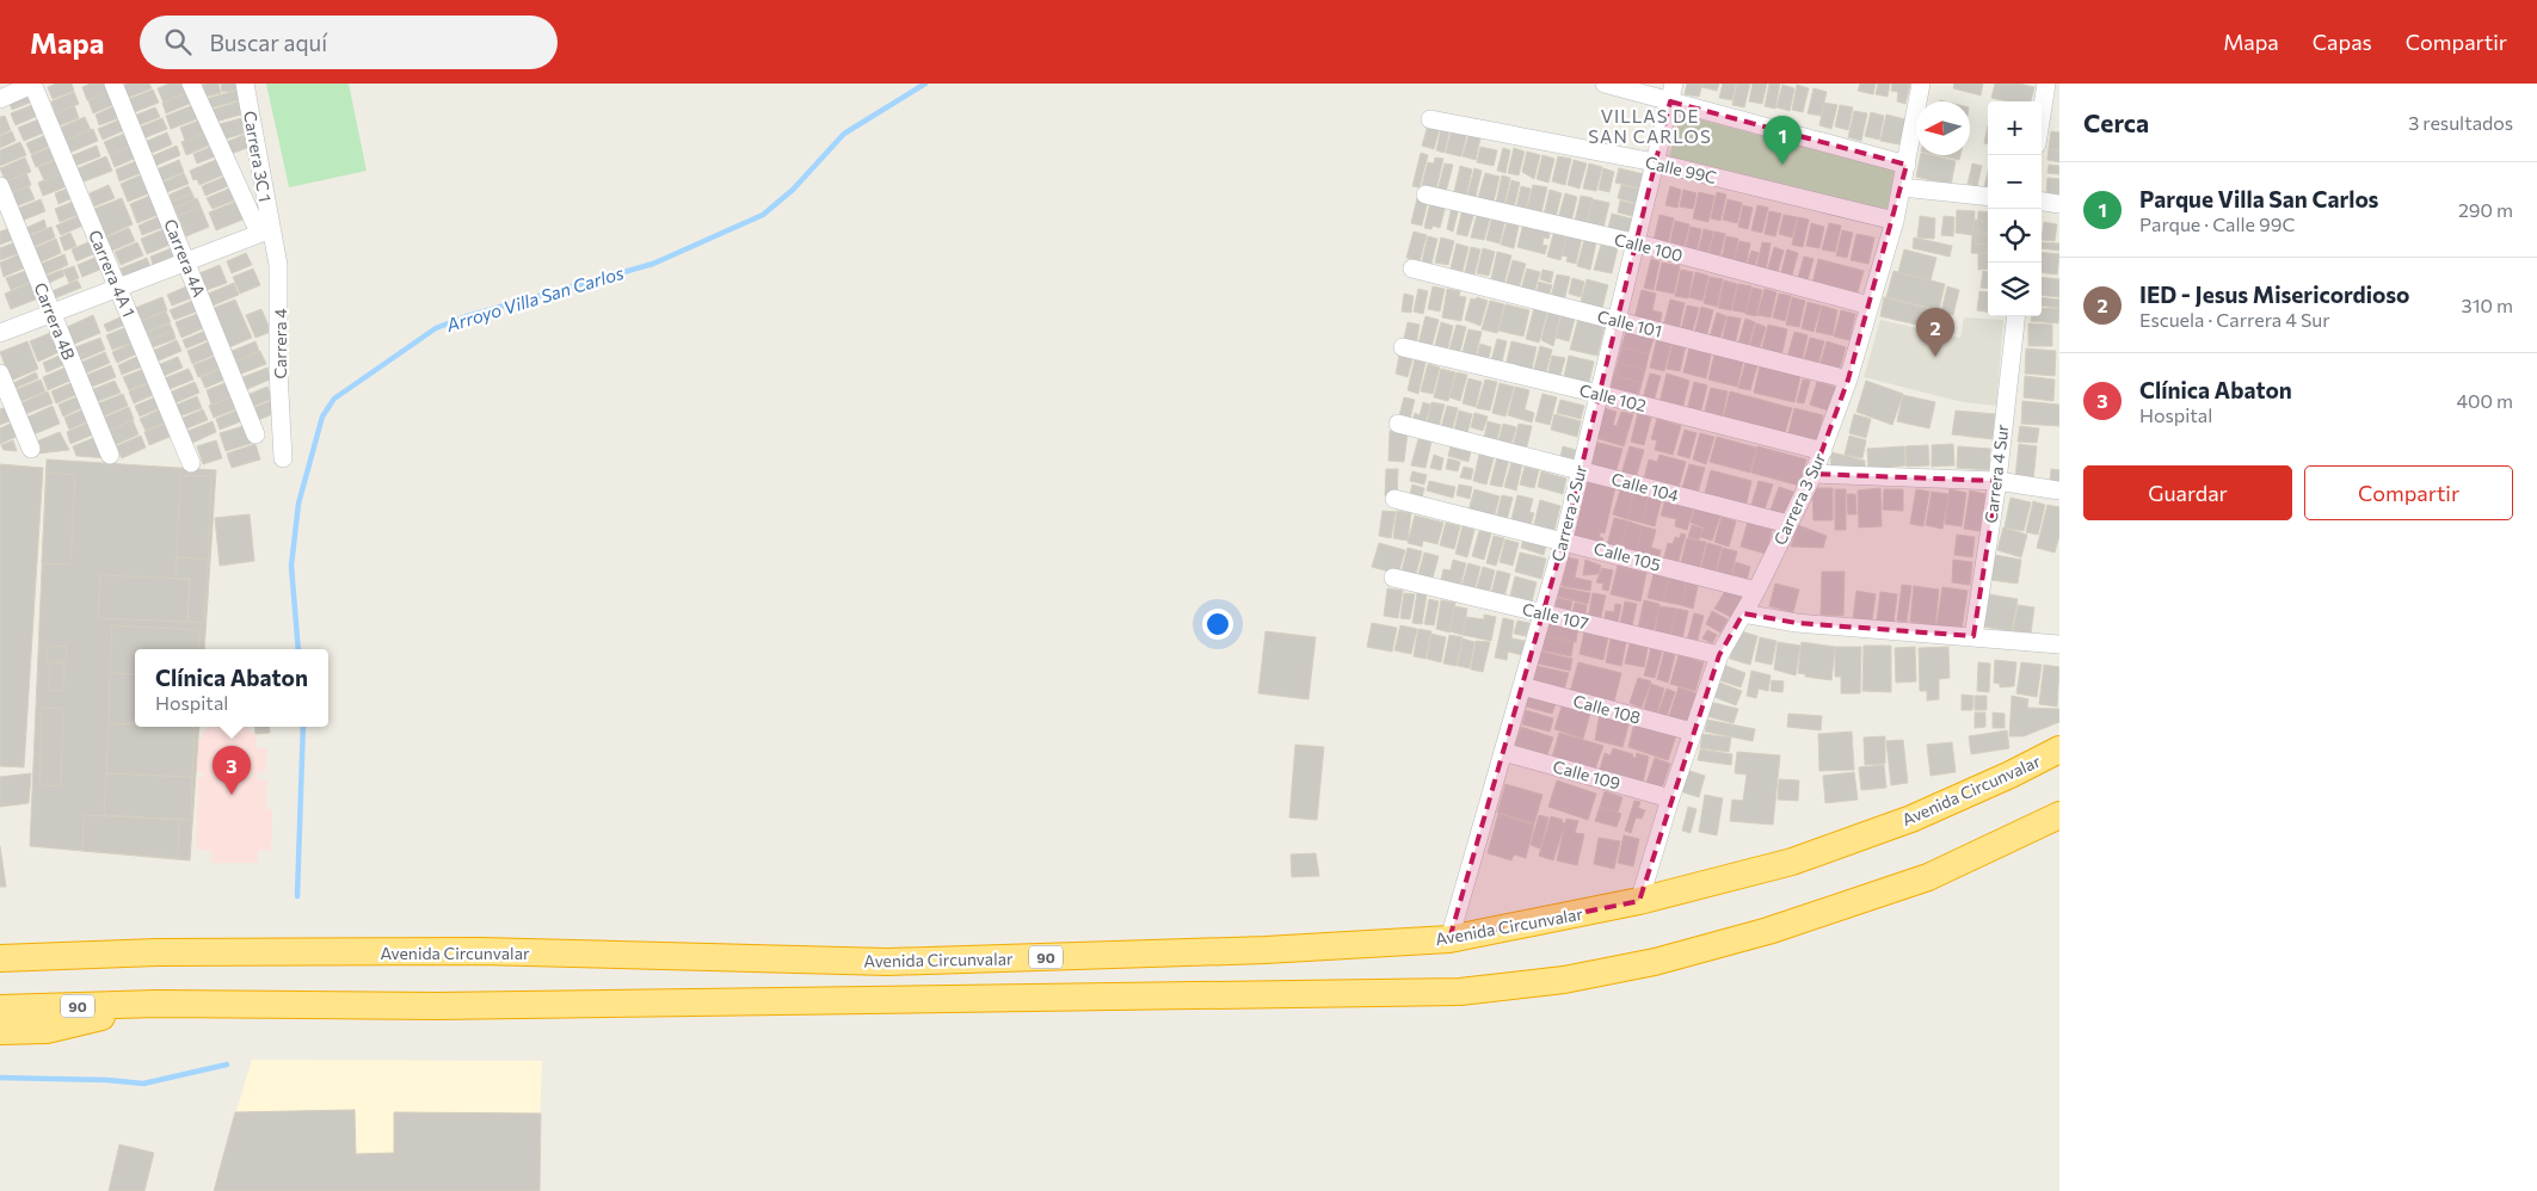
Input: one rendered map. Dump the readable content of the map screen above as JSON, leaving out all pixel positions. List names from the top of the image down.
{
  "streets": {
    "highway": ["Avenida Circunvalar", "90"],
    "street": [
      "Carrera 3C 1",
      "Calle 99C",
      "Calle 100",
      "Carrera 4A",
      "Carrera 4A 1",
      "Carrera 4B",
      "Calle 101",
      "Carrera 4",
      "Calle 102",
      "Carrera 4 Sur",
      "Calle 104",
      "Carrera 3 Sur",
      "Carrera 2 Sur",
      "Calle 105",
      "Calle 107",
      "Calle 108",
      "Calle 109"
    ]
  },
  "crossings": [
    ["Carrera 3C 1", "Carrera 4"],
    ["Calle 99C", "Carrera 3 Sur"],
    ["Calle 99C", "Carrera 2 Sur"],
    ["Calle 100", "Carrera 3 Sur"],
    ["Calle 100", "Carrera 2 Sur"],
    ["Calle 101", "Carrera 3 Sur"],
    ["Calle 101", "Carrera 2 Sur"],
    ["Calle 102", "Carrera 3 Sur"],
    ["Calle 102", "Carrera 2 Sur"],
    ["Calle 104", "Carrera 3 Sur"],
    ["Calle 104", "Carrera 2 Sur"],
    ["Carrera 3 Sur", "Calle 105"],
    ["Carrera 3 Sur", "Calle 107"],
    ["Carrera 3 Sur", "Calle 108"],
    ["Carrera 3 Sur", "Calle 109"],
    ["Carrera 3 Sur", "Avenida Circunvalar"],
    ["Carrera 2 Sur", "Calle 105"],
    ["Carrera 2 Sur", "Calle 107"],
    ["Carrera 2 Sur", "Calle 108"],
    ["Carrera 2 Sur", "Calle 109"],
    ["Carrera 2 Sur", "Avenida Circunvalar"]
  ],
  "districts": ["VILLAS DE SAN CARLOS"],
  "water": ["Arroyo Villa San Carlos"],
  "north": "left",
  "page": {
    "header": "Mapa",
    "search": "Buscar aquí",
    "nav": ["Mapa", "Capas", "Compartir"],
    "heading": ["Cerca", "3 resultados"],
    "map_buttons": ["+", "−"],
    "pins": ["1", "2", "3"],
    "list": [
      {
        "mark": "1",
        "name": "Parque Villa San Carlos",
        "note": "Parque · Calle 99C",
        "value": "290 m"
      },
      {
        "mark": "2",
        "name": "IED - Jesus Misericordioso",
        "note": "Escuela · Carrera 4 Sur",
        "value": "310 m"
      },
      {
        "mark": "3",
        "name": "Clínica Abaton",
        "note": "Hospital",
        "value": "400 m"
      }
    ],
    "buttons": ["Guardar", "Compartir"],
    "popup": ["Clínica Abaton", "Hospital"]
  }
}
